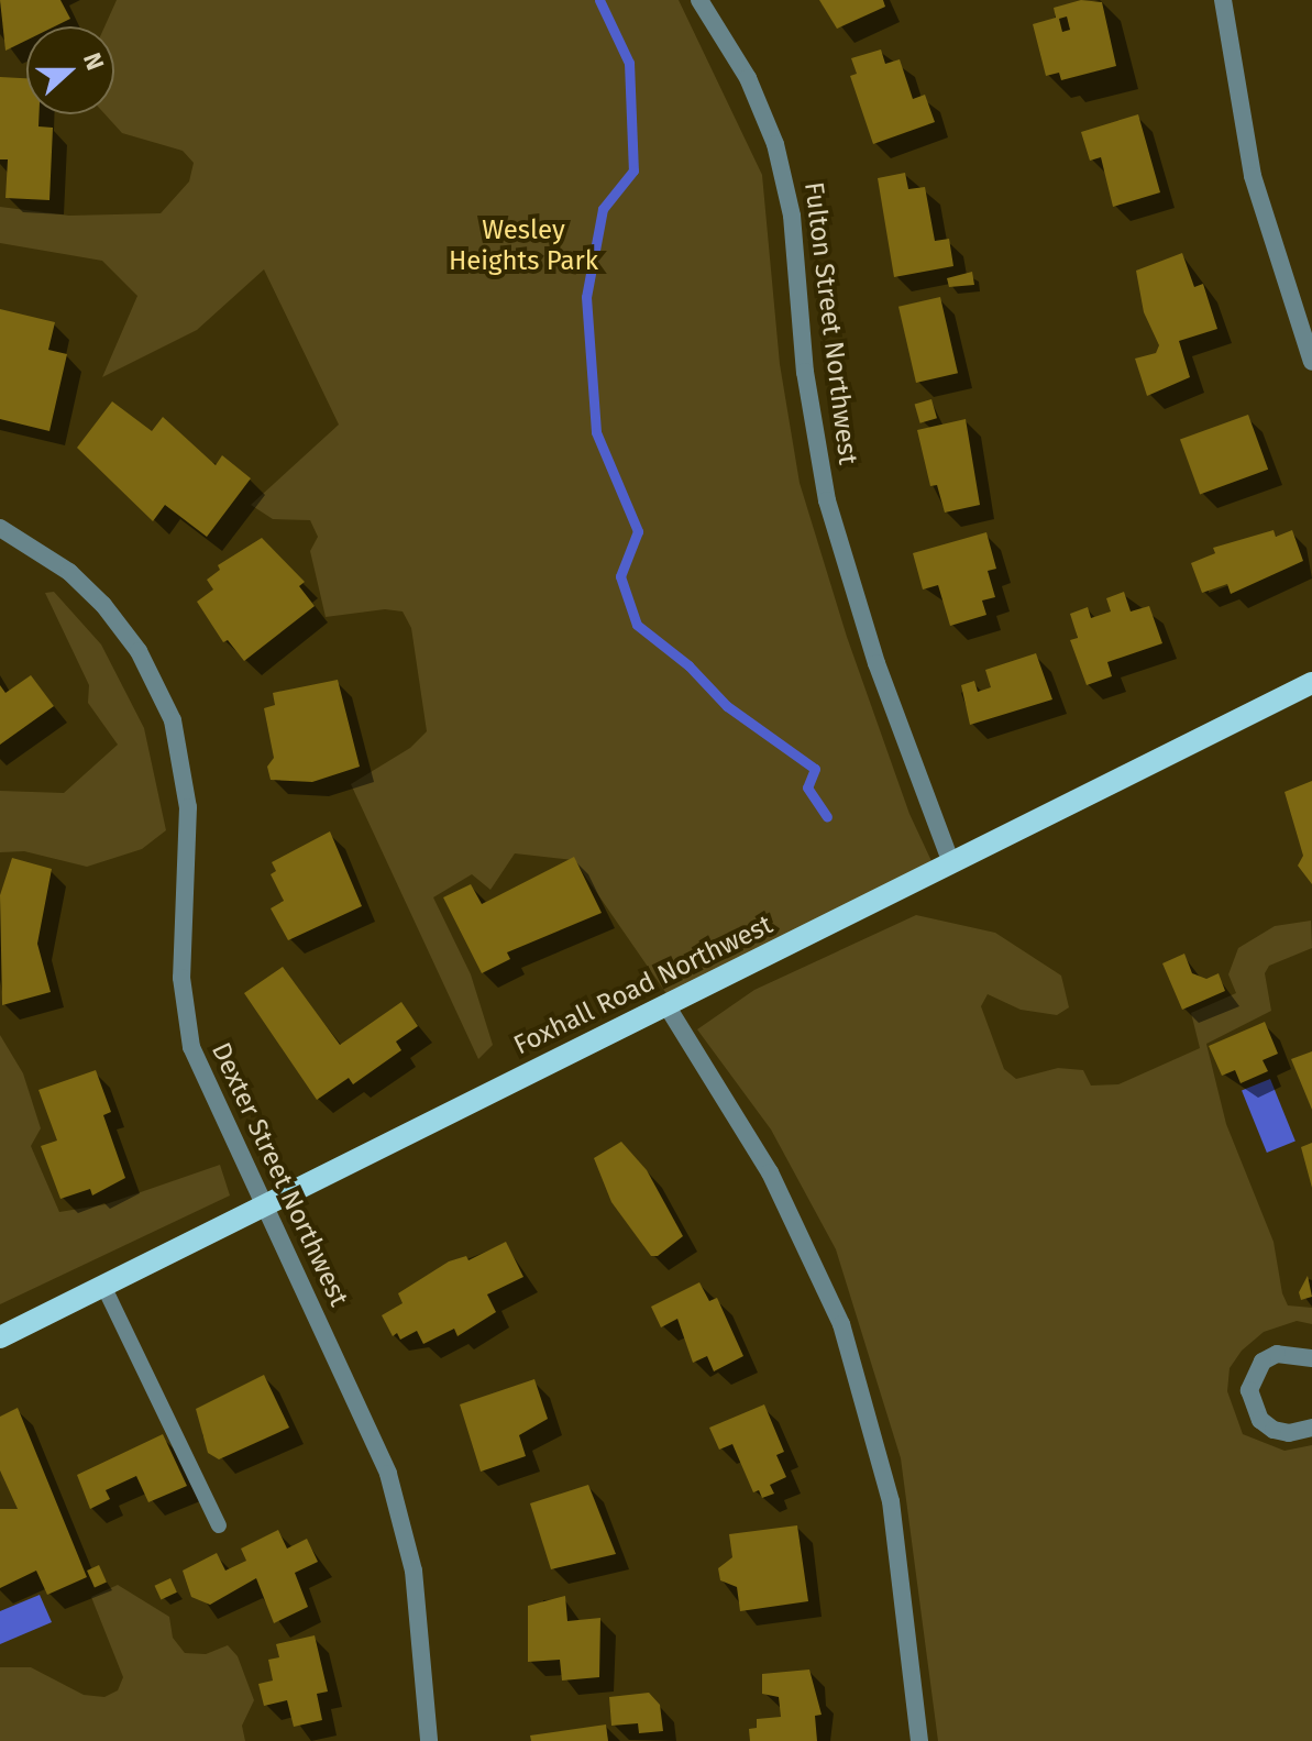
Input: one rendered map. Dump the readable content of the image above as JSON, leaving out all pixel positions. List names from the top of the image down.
{
  "streets": {
    "main road": ["Foxhall Road Northwest"],
    "street": ["Fulton Street Northwest", "Dexter Street Northwest"]
  },
  "crossings": [
    ["Fulton Street Northwest", "Foxhall Road Northwest"],
    ["Foxhall Road Northwest", "Dexter Street Northwest"]
  ],
  "parks": ["Wesley Heights Park"],
  "north": "right"
}
